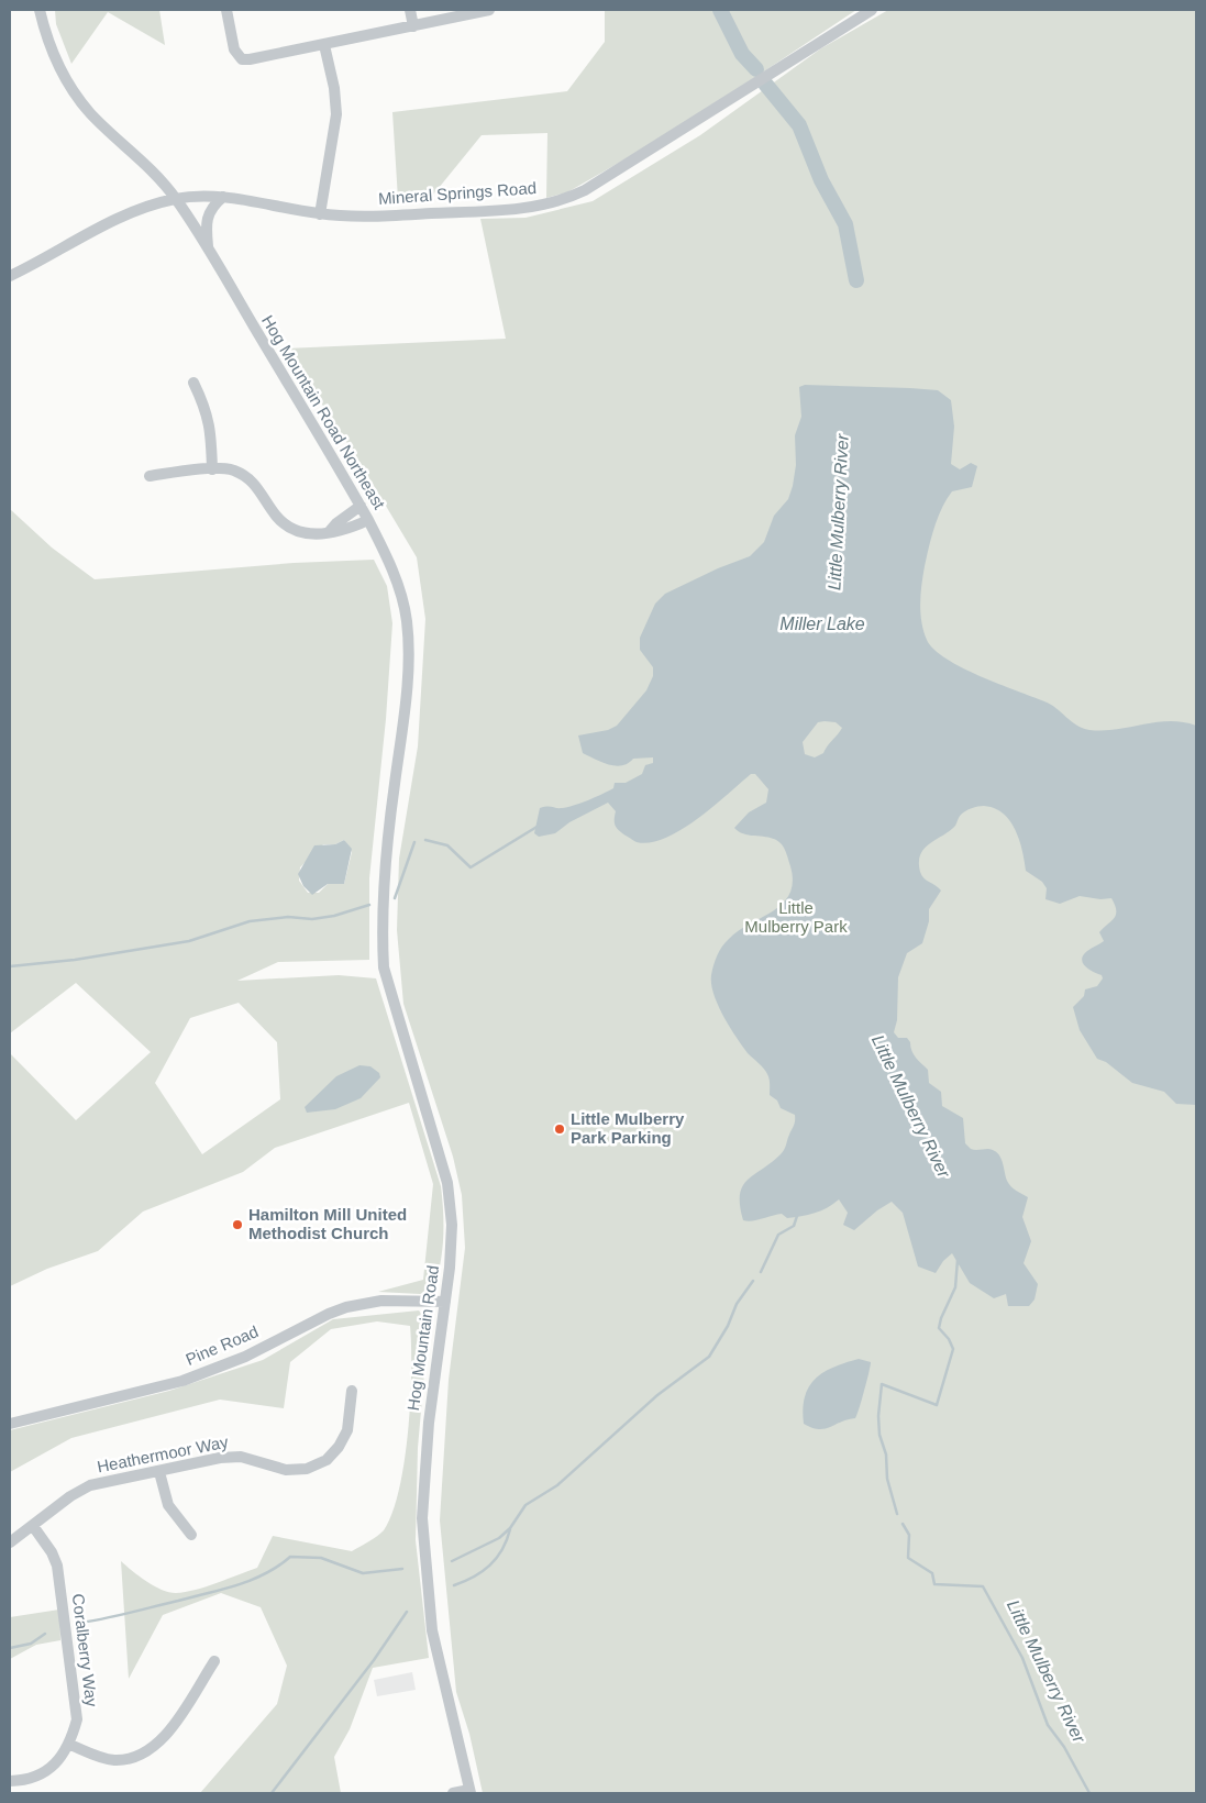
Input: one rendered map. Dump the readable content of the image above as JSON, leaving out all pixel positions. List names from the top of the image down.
{
  "streets": {
    "street": [
      "Mineral Springs Road",
      "Hog Mountain Road Northeast",
      "Hog Mountain Road",
      "Pine Road",
      "Heathermoor Way",
      "Coralberry Way"
    ]
  },
  "crossings": [
    ["Mineral Springs Road", "Hog Mountain Road Northeast"],
    ["Hog Mountain Road Northeast", "Hog Mountain Road"],
    ["Hog Mountain Road", "Pine Road"],
    ["Heathermoor Way", "Coralberry Way"]
  ],
  "water": ["Little Mulberry River", "Miller Lake"],
  "parks": ["Little Mulberry Park"],
  "places": ["Little Mulberry Park Parking", "Hamilton Mill United Methodist Church"]
}
